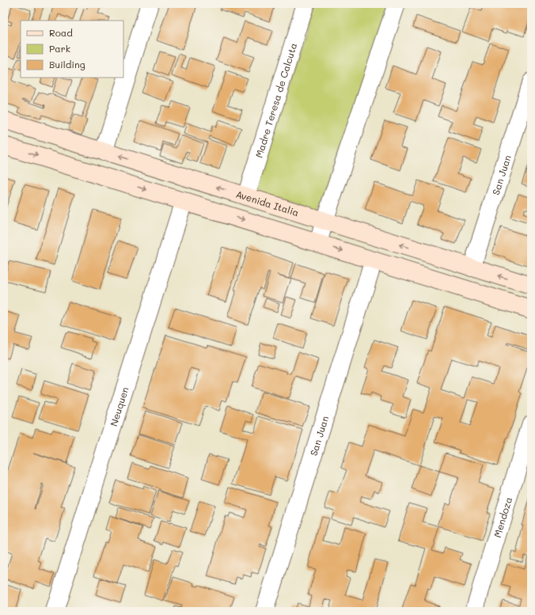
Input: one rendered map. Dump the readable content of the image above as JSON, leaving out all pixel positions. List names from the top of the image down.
{
  "streets": {
    "main road": ["Avenida Italia"],
    "street": [
      "Madre Teresa de Calcuta",
      "San Juan",
      "Neuquen",
      "Mendoza"
    ]
  },
  "crossings": [
    ["Madre Teresa de Calcuta", "Avenida Italia"],
    ["San Juan", "Avenida Italia"]
  ],
  "legend": ["Road", "Park", "Building"]
}
